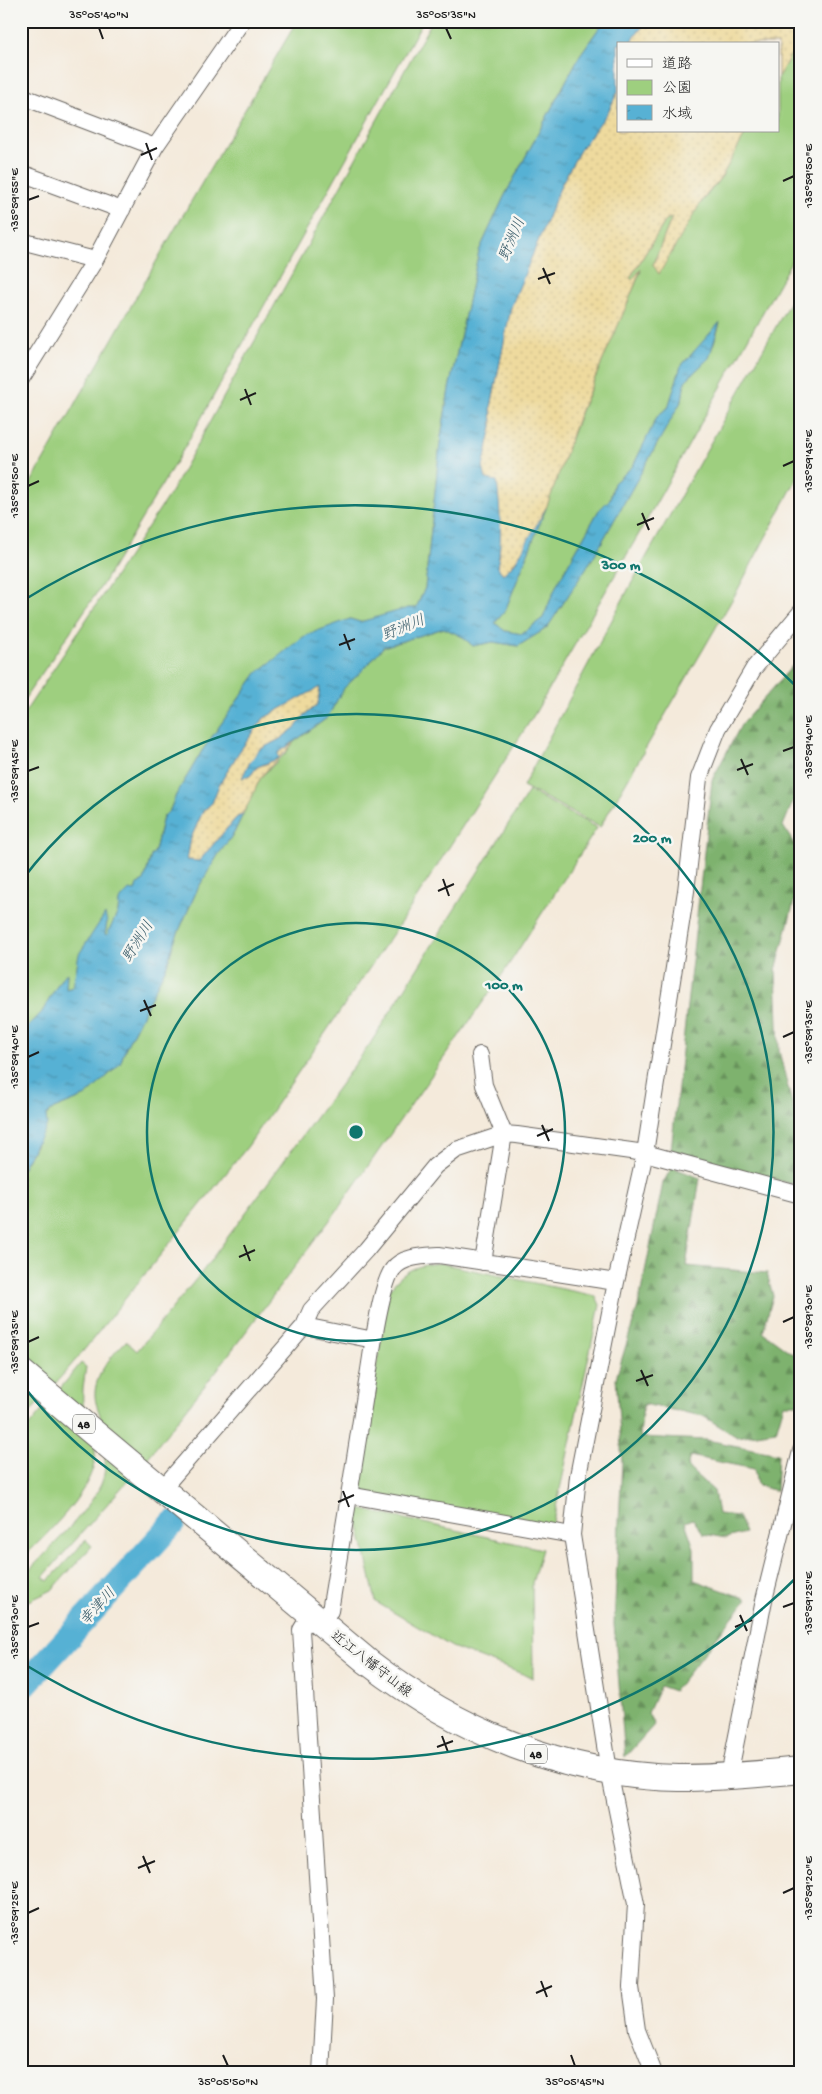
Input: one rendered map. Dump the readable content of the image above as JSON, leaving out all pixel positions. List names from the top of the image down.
{
  "streets": {
    "main road": ["48", "近江八幡守山線"]
  },
  "water": ["野洲川", "幸津川"],
  "legend": ["道路", "公園", "水域"],
  "coordinates": [
    "35°05'40\"N",
    "35°05'35\"N",
    "135°59'50\"E",
    "135°59'55\"E",
    "135°59'45\"E",
    "135°59'40\"E",
    "135°59'35\"E",
    "135°59'30\"E",
    "135°59'25\"E",
    "135°59'20\"E",
    "35°05'50\"N",
    "35°05'45\"N"
  ],
  "rings": ["300 m", "200 m", "100 m"]
}
